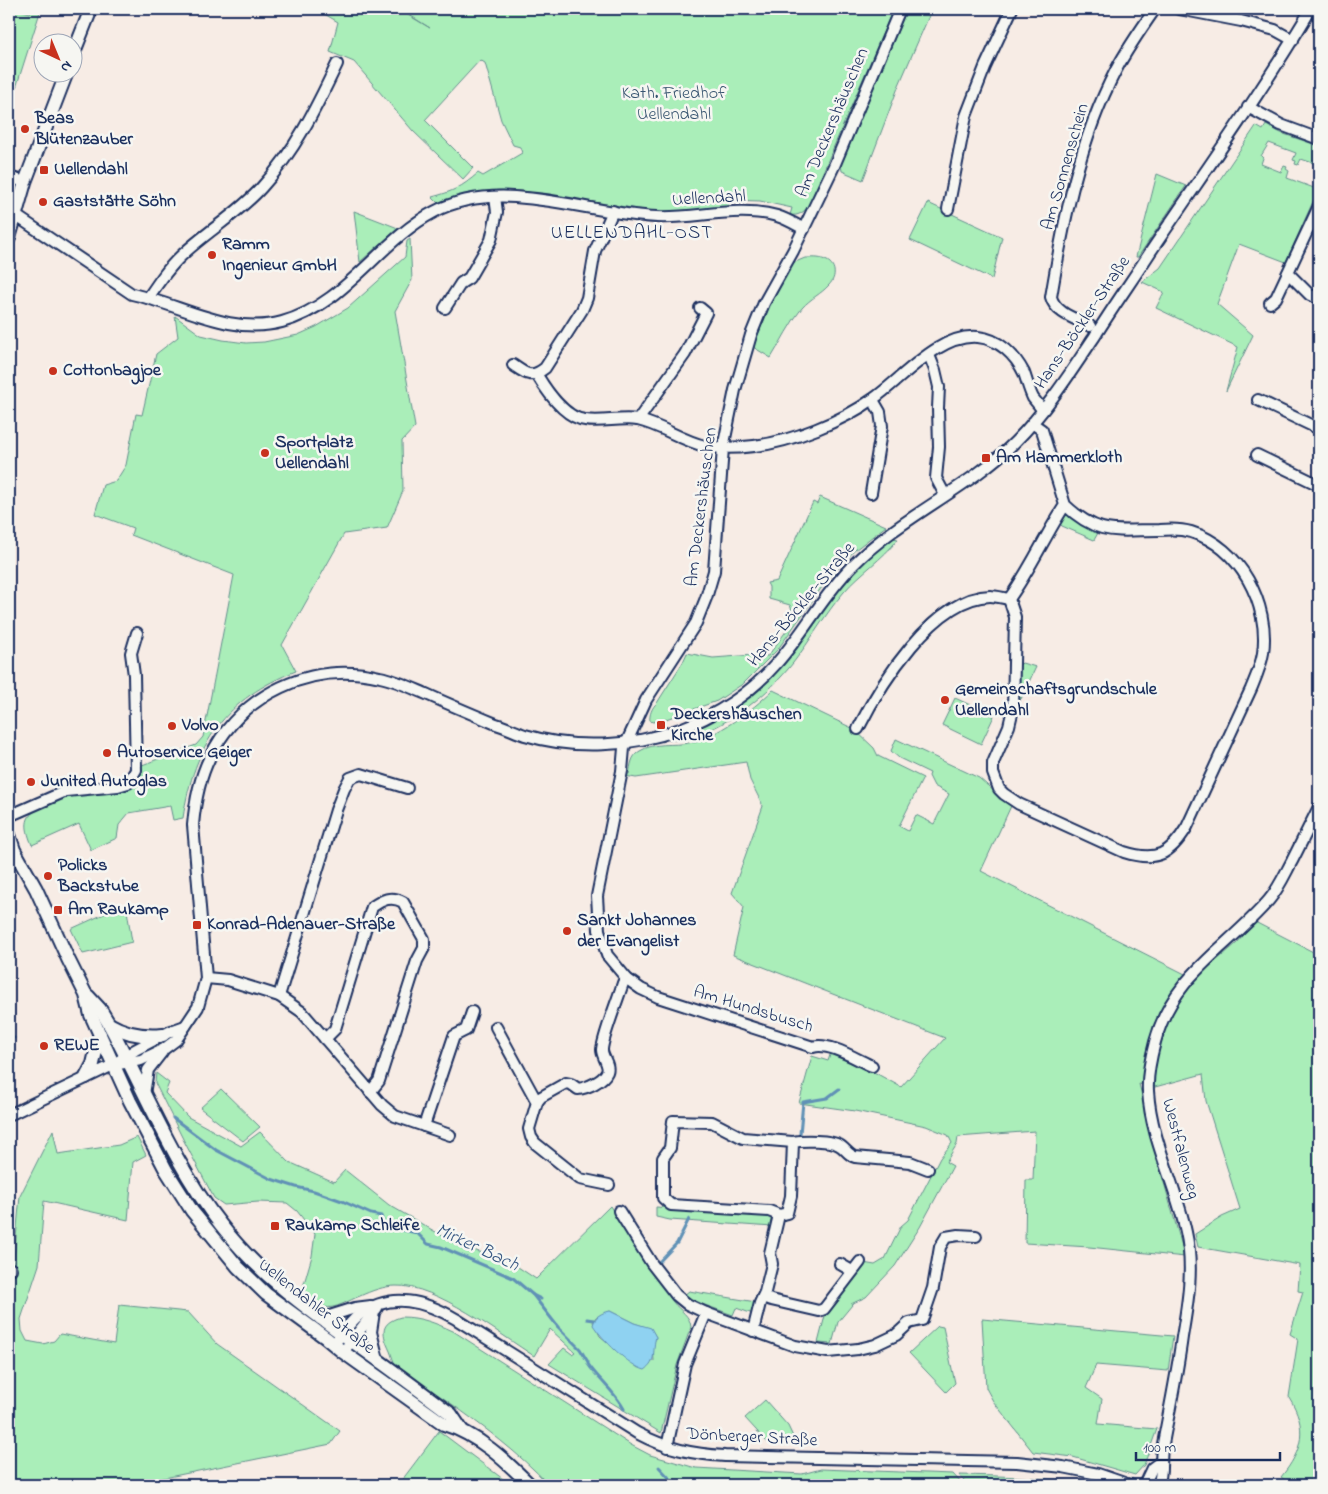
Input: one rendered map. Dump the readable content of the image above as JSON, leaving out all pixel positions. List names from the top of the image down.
{
  "streets": {
    "main road": ["Uellendahler Straße"],
    "street": [
      "Am Deckershäuschen",
      "Am Sonnenschein",
      "Uellendahl",
      "Hans-Böckler-Straße",
      "Am Hundsbusch",
      "Westfalenweg",
      "Dönberger Straße"
    ]
  },
  "crossings": [
    ["Am Deckershäuschen", "Uellendahl"],
    ["Am Deckershäuschen", "Hans-Böckler-Straße"],
    ["Am Deckershäuschen", "Am Hundsbusch"],
    ["Hans-Böckler-Straße", "Uellendahler Straße"],
    ["Uellendahler Straße", "Dönberger Straße"]
  ],
  "districts": ["UELLENDAHL-OST"],
  "water": ["Mirker Bach"],
  "parks": ["Kath. Friedhof Uellendahl"],
  "places": {
    "other": [
      "Beas Blütenzauber",
      "Gaststätte Söhn",
      "Ramm Ingenieur GmbH",
      "Cottonbagjoe",
      "Sportplatz Uellendahl",
      "Gemeinschaftsgrundschule Uellendahl",
      "Volvo",
      "Autoservice Geiger",
      "Junited Autoglas",
      "Policks Backstube",
      "Sankt Johannes der Evangelist",
      "REWE"
    ],
    "transit": [
      "Uellendahl",
      "Am Hammerkloth",
      "Deckershäuschen Kirche",
      "Am Raukamp",
      "Konrad-Adenauer-Straße",
      "Raukamp Schleife"
    ]
  },
  "scale_bar": "100 m",
  "north": "bottom right"
}
